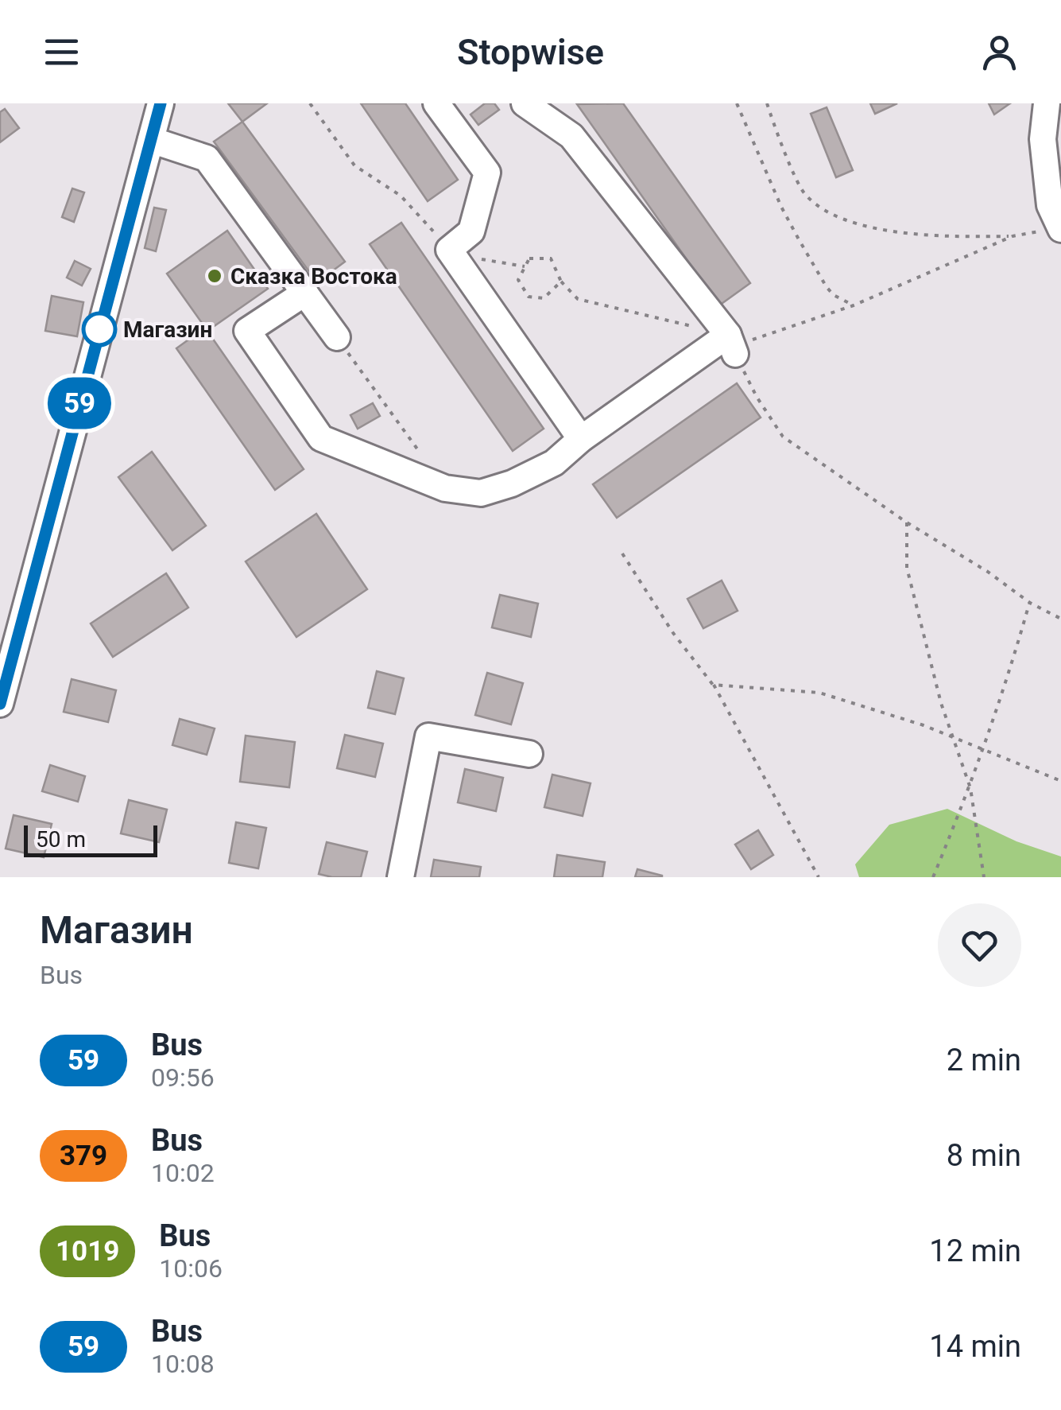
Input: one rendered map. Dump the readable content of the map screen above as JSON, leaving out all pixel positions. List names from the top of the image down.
{
  "places": ["Сказка Востока", "Магазин"],
  "lines": ["bus line 59"],
  "scale_bar": "50 m",
  "page": {
    "header": "Stopwise",
    "on_map": "59",
    "scale": "50 m",
    "heading": ["Магазин", "Bus"],
    "list": [
      {
        "mark": "59",
        "name": "Bus",
        "note": "09:56",
        "value": "2 min"
      },
      {
        "mark": "379",
        "name": "Bus",
        "note": "10:02",
        "value": "8 min"
      },
      {
        "mark": "1019",
        "name": "Bus",
        "note": "10:06",
        "value": "12 min"
      },
      {
        "mark": "59",
        "name": "Bus",
        "note": "10:08",
        "value": "14 min"
      }
    ]
  }
}
